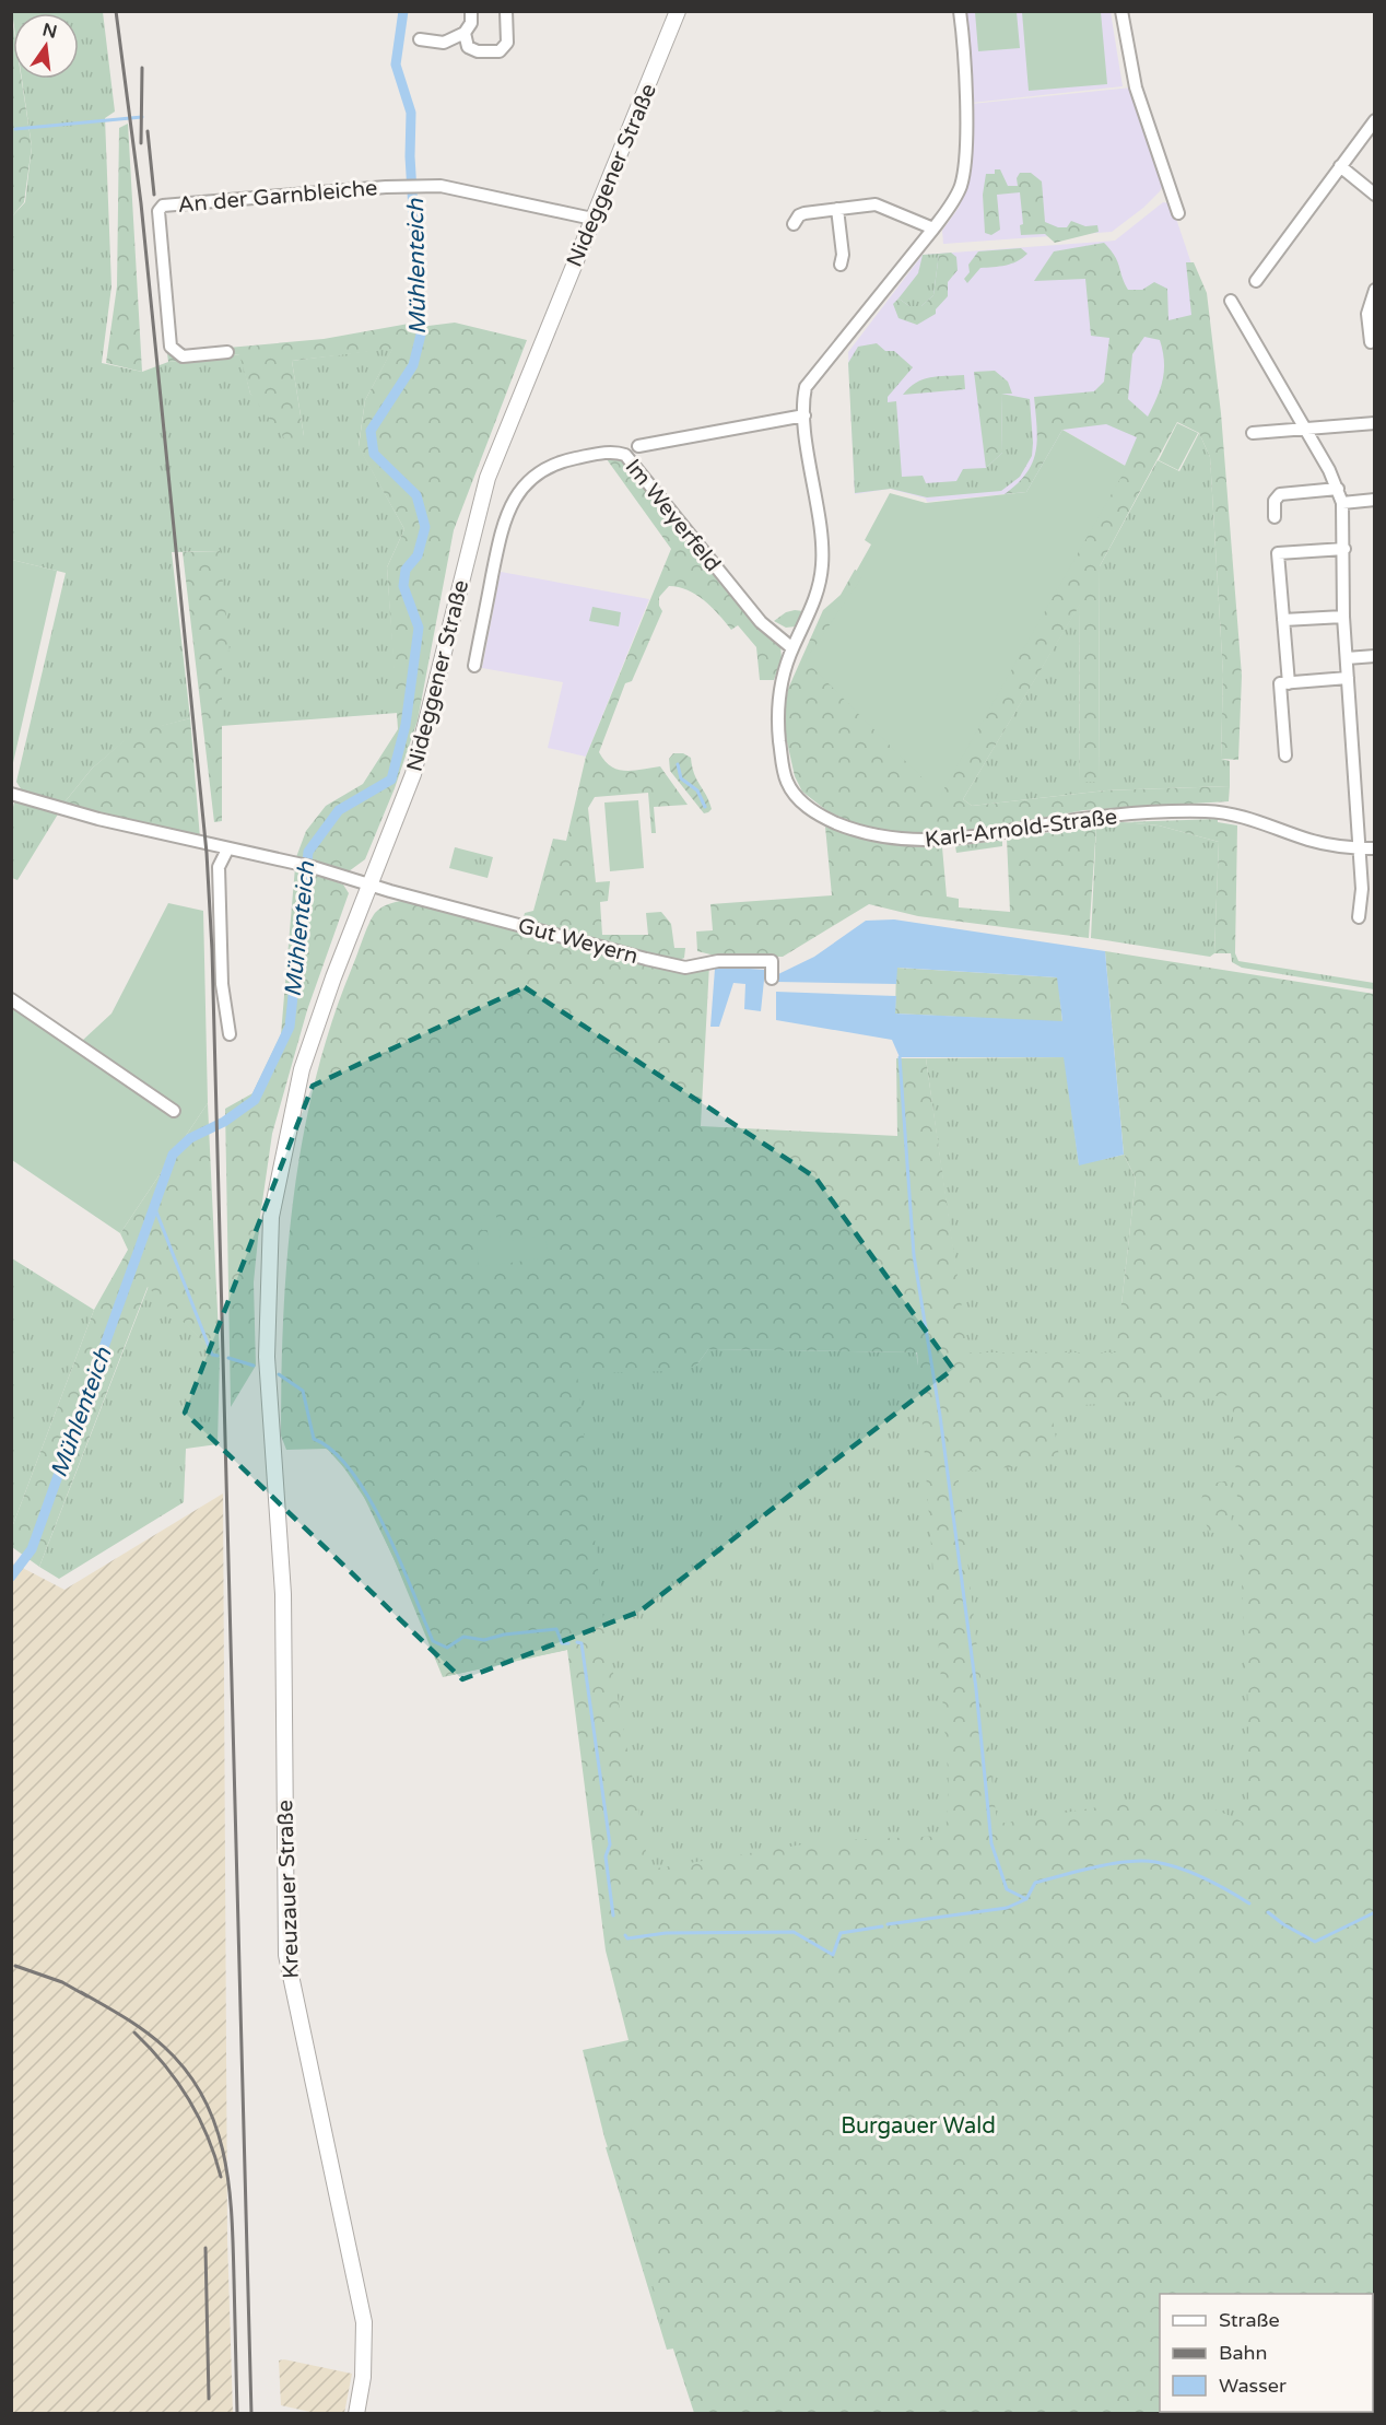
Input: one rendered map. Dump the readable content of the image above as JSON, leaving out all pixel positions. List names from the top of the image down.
{
  "streets": {
    "main road": ["Nideggener Straße", "Kreuzauer Straße"],
    "street": [
      "An der Garnbleiche",
      "Im Weyerfeld",
      "Karl-Arnold-Straße",
      "Gut Weyern"
    ]
  },
  "crossings": [
    ["Nideggener Straße", "An der Garnbleiche"],
    ["Nideggener Straße", "Gut Weyern"],
    ["Nideggener Straße", "Kreuzauer Straße"],
    ["Im Weyerfeld", "Karl-Arnold-Straße"]
  ],
  "water": ["Mühlenteich"],
  "parks": ["Burgauer Wald"],
  "legend": ["Straße", "Bahn", "Wasser"],
  "north": "top"
}
